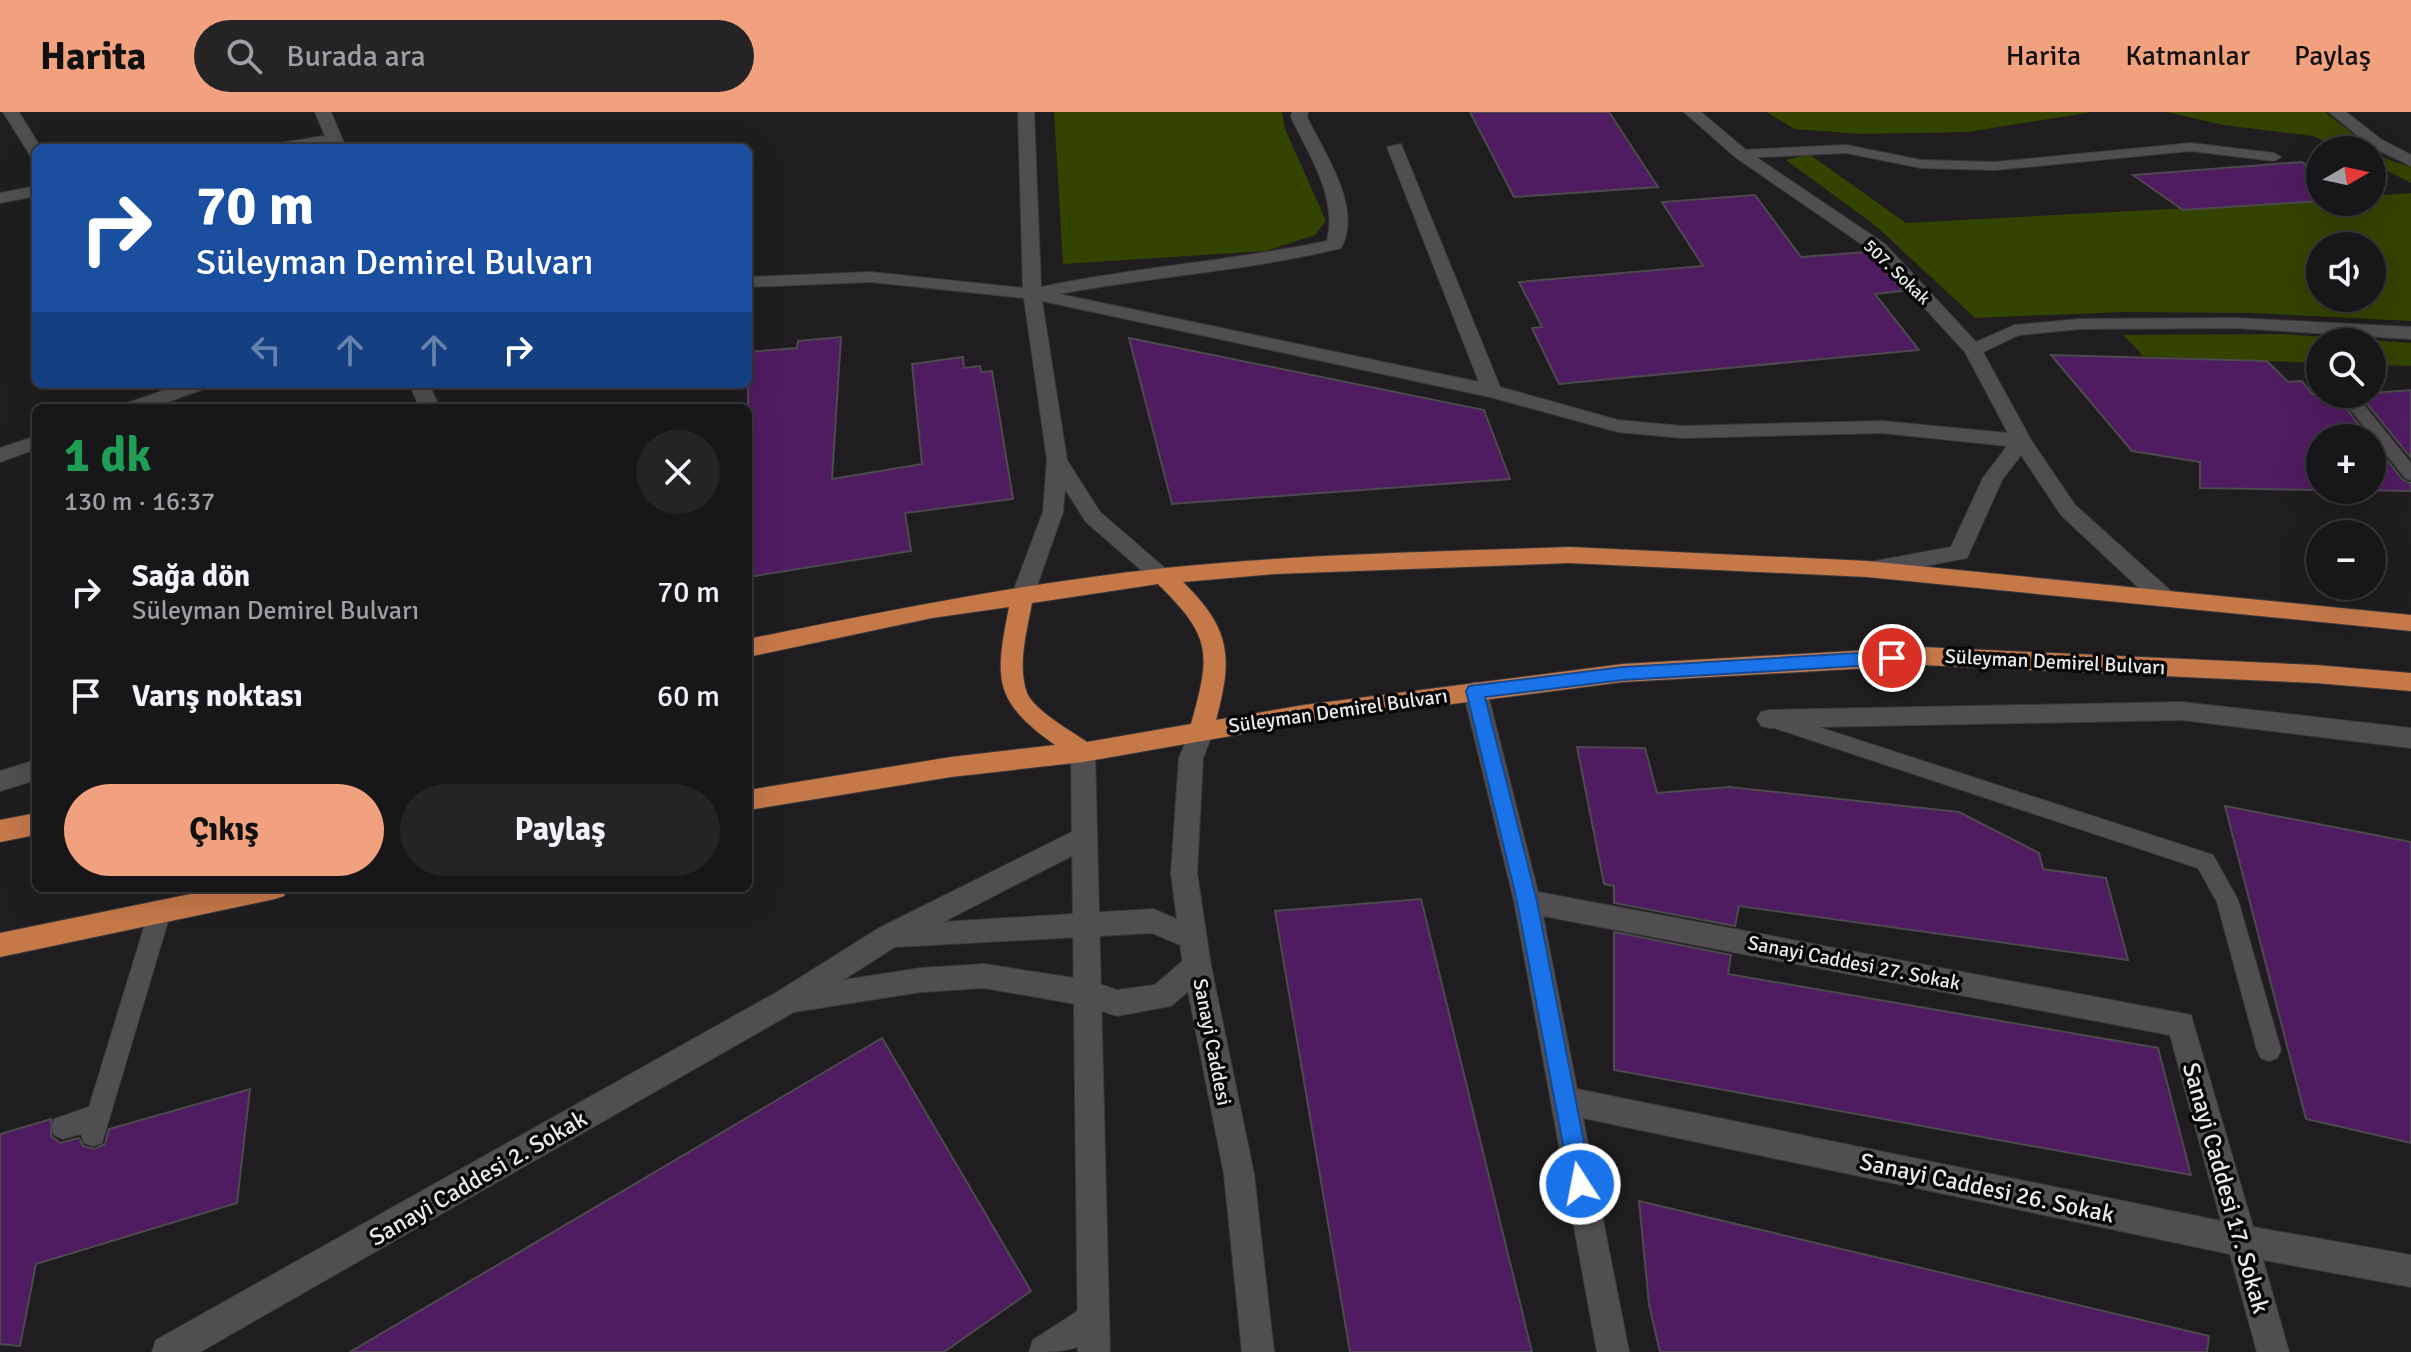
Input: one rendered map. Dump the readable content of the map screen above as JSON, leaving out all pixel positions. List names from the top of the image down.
{
  "streets": {
    "highway": ["Süleyman Demirel Bulvarı"],
    "street": [
      "507. Sokak",
      "Sanayi Caddesi 27. Sokak",
      "Sanayi Caddesi",
      "Sanayi Caddesi 2. Sokak",
      "Sanayi Caddesi 26. Sokak",
      "Sanayi Caddesi 17. Sokak"
    ]
  },
  "crossings": [
    ["Süleyman Demirel Bulvarı", "Sanayi Caddesi"],
    ["Sanayi Caddesi 27. Sokak", "Sanayi Caddesi 17. Sokak"],
    ["Sanayi Caddesi", "Sanayi Caddesi 2. Sokak"],
    ["Sanayi Caddesi 26. Sokak", "Sanayi Caddesi 17. Sokak"]
  ],
  "north": "right",
  "page": {
    "header": "Harita",
    "search": "Burada ara",
    "nav": ["Harita", "Katmanlar", "Paylaş"],
    "map_buttons": ["+", "−"],
    "turn": ["70 m", "Süleyman Demirel Bulvarı"],
    "heading": ["1 dk", "130 m · 16:37"],
    "list": [
      {
        "name": "Sağa dön",
        "note": "Süleyman Demirel Bulvarı",
        "value": "70 m"
      },
      {
        "name": "Varış noktası",
        "value": "60 m"
      }
    ],
    "buttons": ["Çıkış", "Paylaş"]
  }
}
